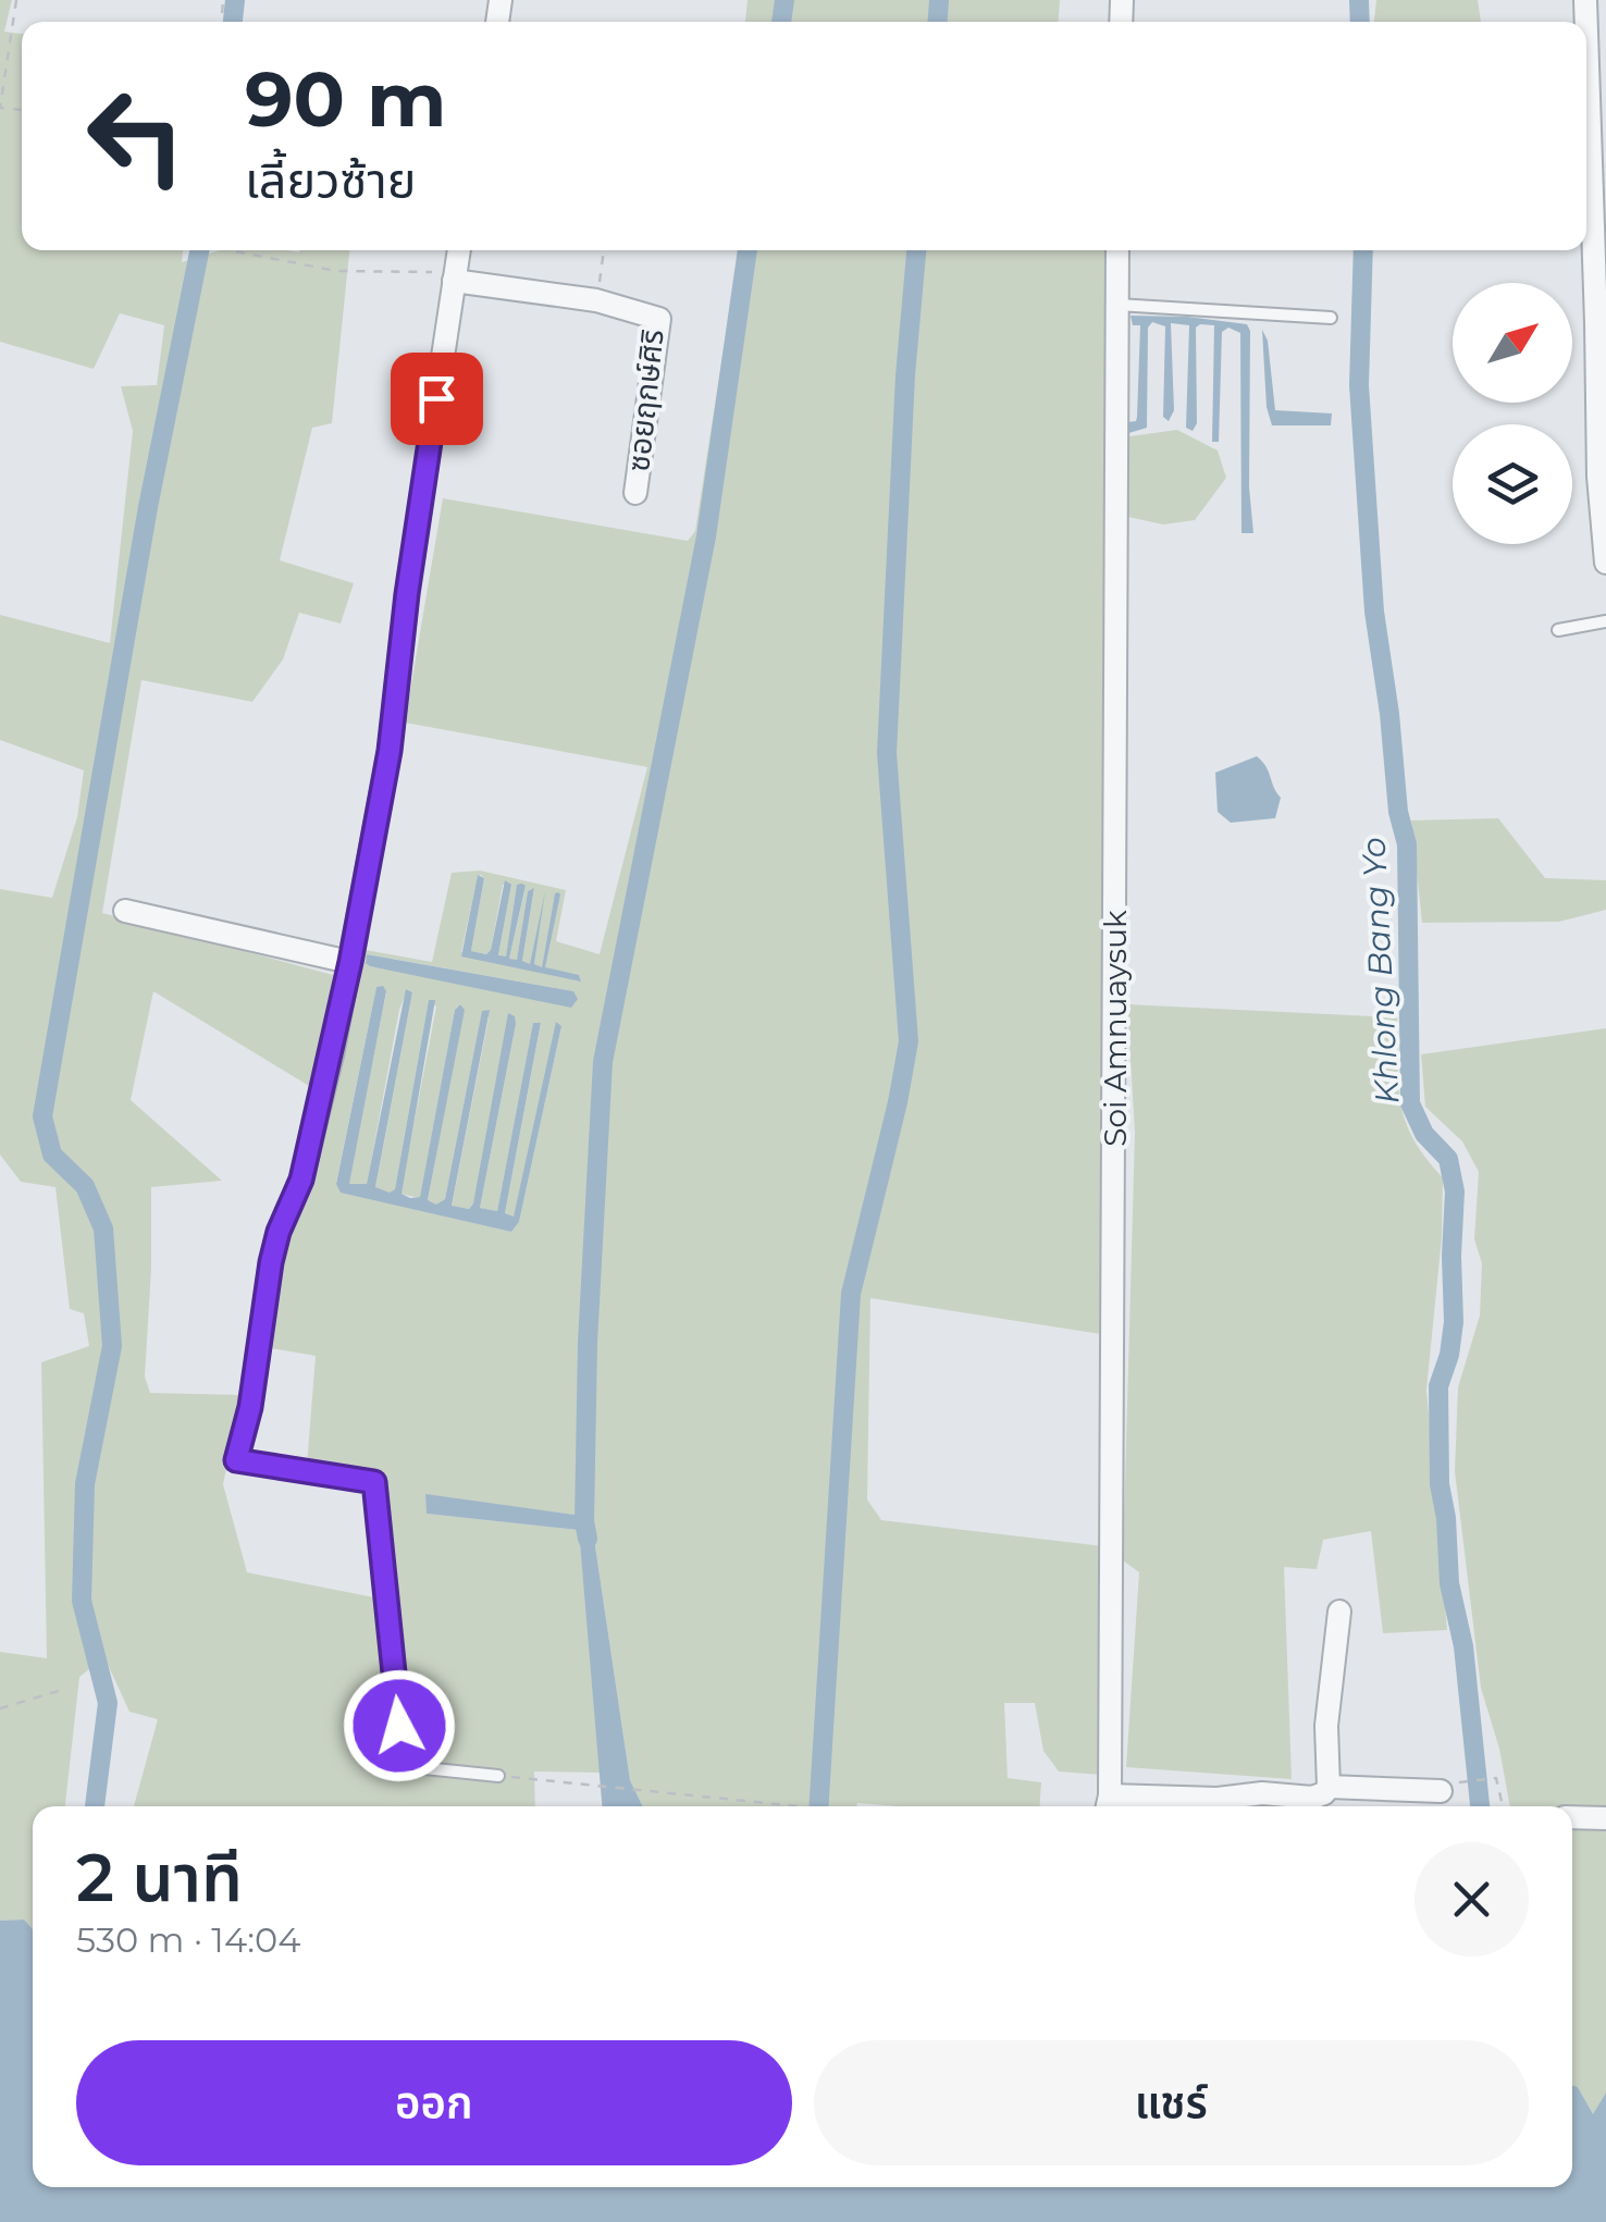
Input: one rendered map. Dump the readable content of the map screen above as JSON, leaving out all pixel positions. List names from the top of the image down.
{
  "streets": {
    "street": ["ซอยฤกษ์ศิริ", "Soi Amnuaysuk"]
  },
  "water": ["Khlong Bang Yo"],
  "north": "top right",
  "page": {
    "turn": ["90 m", "เลี้ยวซ้าย"],
    "heading": ["2 นาที", "530 m · 14:04"],
    "buttons": ["ออก", "แชร์"]
  }
}
